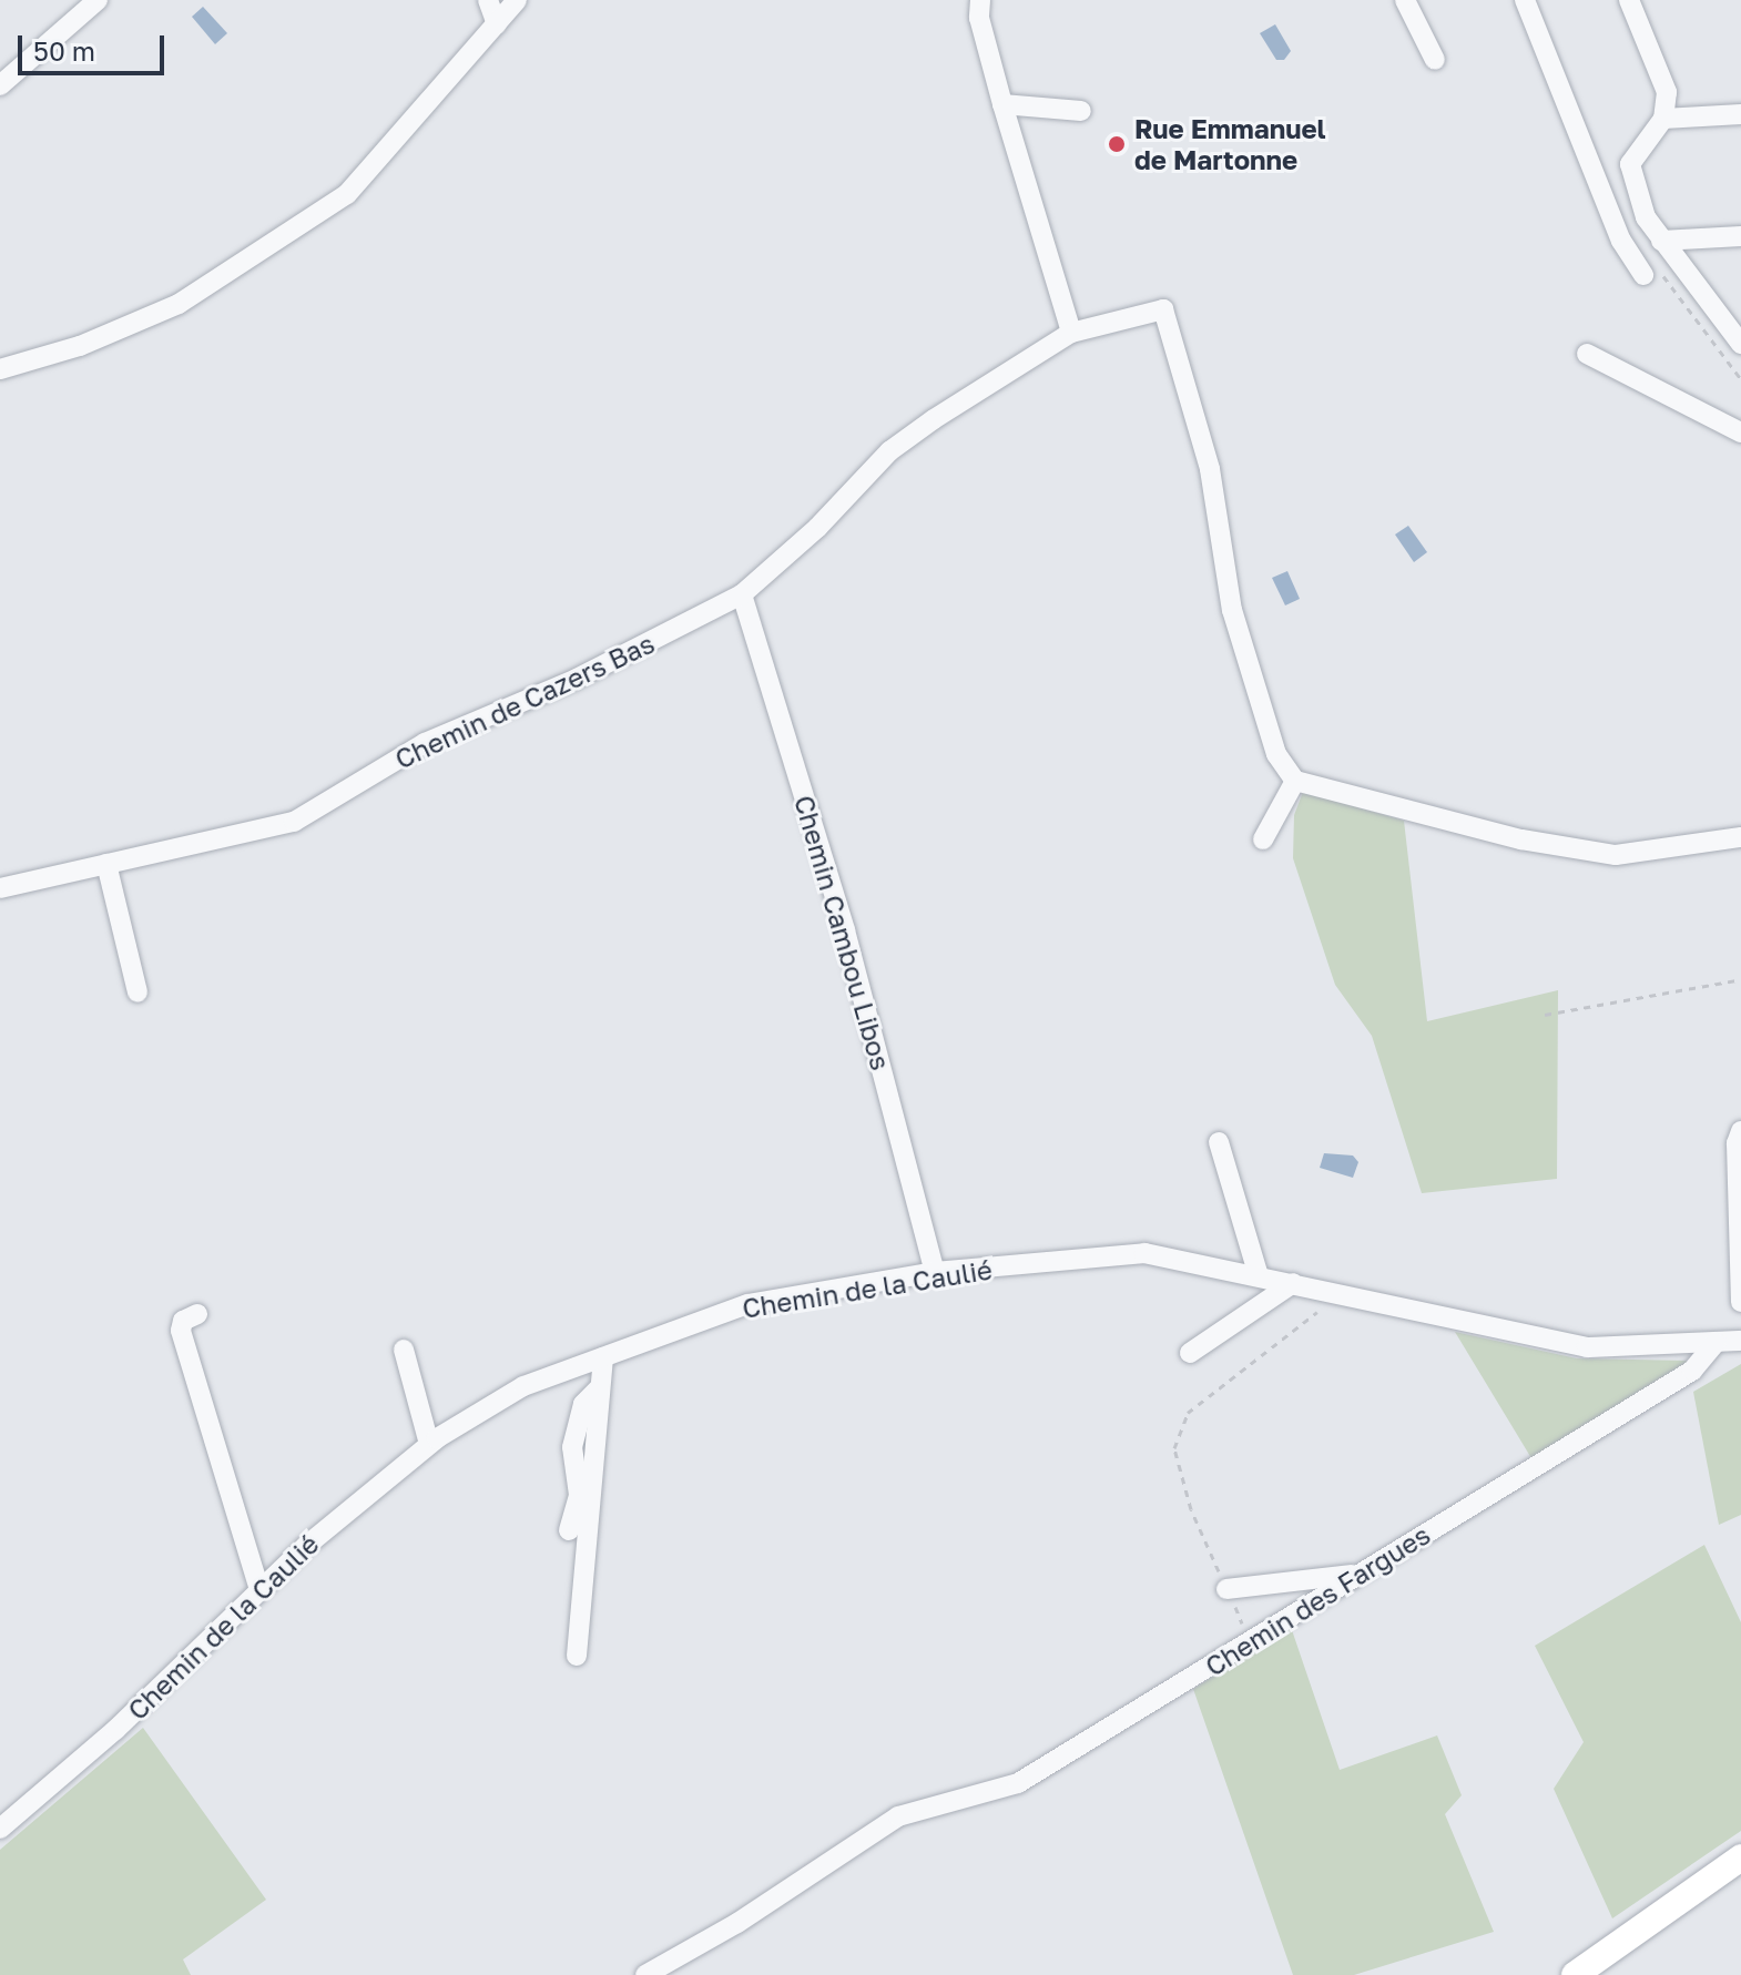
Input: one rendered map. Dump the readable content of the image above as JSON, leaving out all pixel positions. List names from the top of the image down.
{
  "streets": {
    "street": [
      "Chemin de Cazers Bas",
      "Chemin Cambou Libos",
      "Chemin de la Caulié",
      "Chemin des Fargues"
    ]
  },
  "crossings": [
    ["Chemin de Cazers Bas", "Chemin Cambou Libos"],
    ["Chemin Cambou Libos", "Chemin de la Caulié"],
    ["Chemin de la Caulié", "Chemin des Fargues"]
  ],
  "places": ["Rue Emmanuel de Martonne"],
  "scale_bar": "50 m"
}
